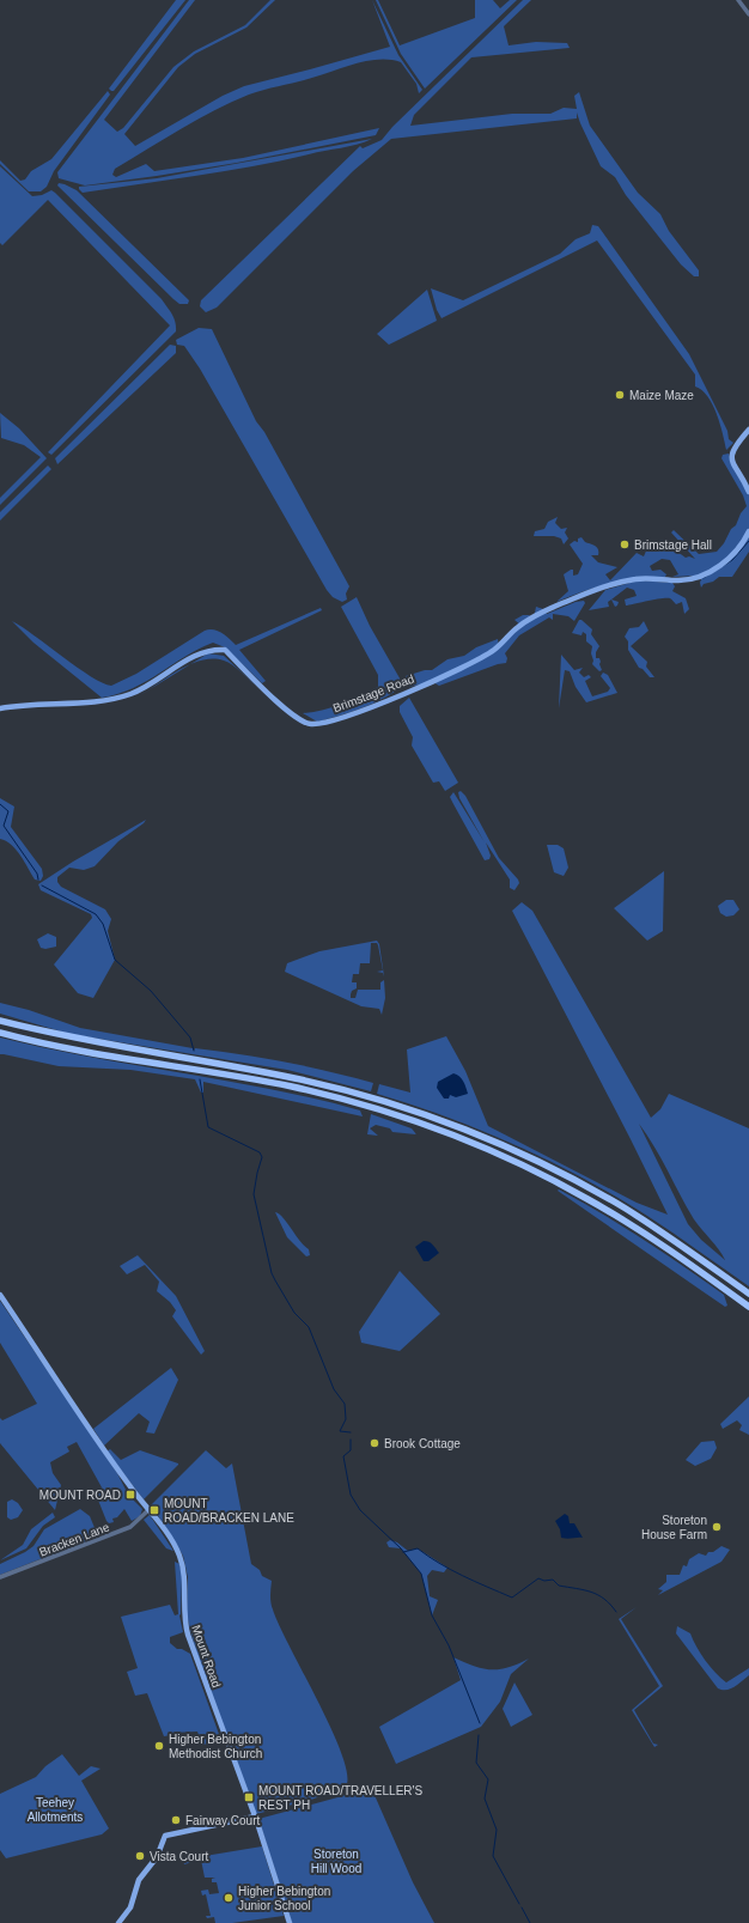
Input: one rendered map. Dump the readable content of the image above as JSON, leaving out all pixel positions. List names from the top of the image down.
{
  "streets": {
    "main road": ["Brimstage Road", "Mount Road"],
    "street": ["Bracken Lane"]
  },
  "crossings": [
    ["Bracken Lane", "Mount Road"]
  ],
  "parks": ["Teehey Allotments", "Storeton Hill Wood"],
  "places": {
    "other": [
      "Maize Maze",
      "Brimstage Hall",
      "Brook Cottage",
      "Storeton House Farm",
      "Higher Bebington Methodist Church",
      "Fairway Court",
      "Vista Court",
      "Higher Bebington Junior School"
    ],
    "transit": ["MOUNT ROAD", "MOUNT ROAD/BRACKEN LANE", "MOUNT ROAD/TRAVELLER'S REST PH"]
  }
}
